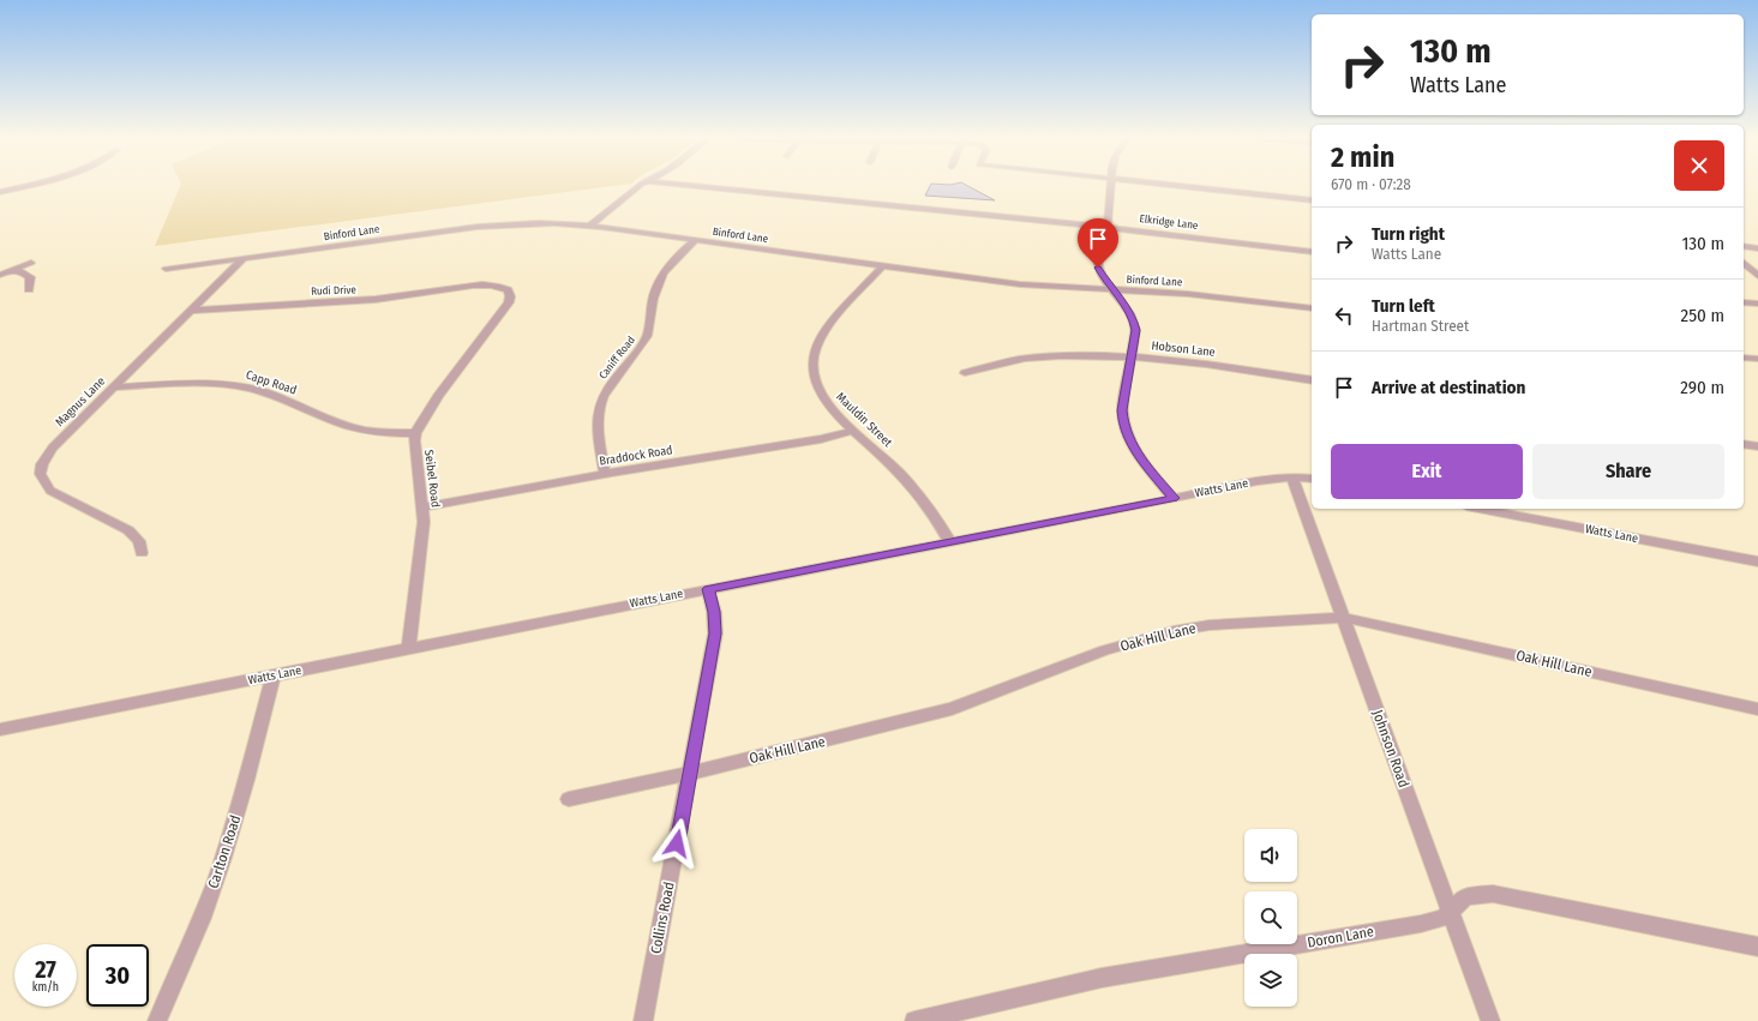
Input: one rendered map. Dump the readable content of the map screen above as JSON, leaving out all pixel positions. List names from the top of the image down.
{
  "streets": {
    "street": [
      "Elkridge Lane",
      "Binford Lane",
      "Rudi Drive",
      "Hobson Lane",
      "Caniff Road",
      "Capp Road",
      "Magnus Lane",
      "Mauldin Street",
      "Braddock Road",
      "Seibel Road",
      "Watts Lane",
      "Oak Hill Lane",
      "Johnson Road",
      "Carlton Road",
      "Collins Road",
      "Doron Lane"
    ]
  },
  "crossings": [
    ["Binford Lane", "Caniff Road"],
    ["Binford Lane", "Magnus Lane"],
    ["Binford Lane", "Mauldin Street"],
    ["Rudi Drive", "Capp Road"],
    ["Rudi Drive", "Magnus Lane"],
    ["Rudi Drive", "Seibel Road"],
    ["Caniff Road", "Braddock Road"],
    ["Capp Road", "Magnus Lane"],
    ["Capp Road", "Seibel Road"],
    ["Mauldin Street", "Braddock Road"],
    ["Mauldin Street", "Watts Lane"],
    ["Braddock Road", "Seibel Road"],
    ["Seibel Road", "Watts Lane"],
    ["Watts Lane", "Johnson Road"],
    ["Watts Lane", "Carlton Road"],
    ["Watts Lane", "Collins Road"],
    ["Oak Hill Lane", "Johnson Road"],
    ["Oak Hill Lane", "Collins Road"],
    ["Johnson Road", "Doron Lane"]
  ],
  "page": {
    "turn": ["130 m", "Watts Lane"],
    "heading": ["2 min", "670 m · 07:28"],
    "list": [
      {
        "name": "Turn right",
        "note": "Watts Lane",
        "value": "130 m"
      },
      {
        "name": "Turn left",
        "note": "Hartman Street",
        "value": "250 m"
      },
      {
        "name": "Arrive at destination",
        "value": "290 m"
      }
    ],
    "buttons": ["Exit", "Share"],
    "speed": "27 km/h",
    "limit": "30"
  }
}
